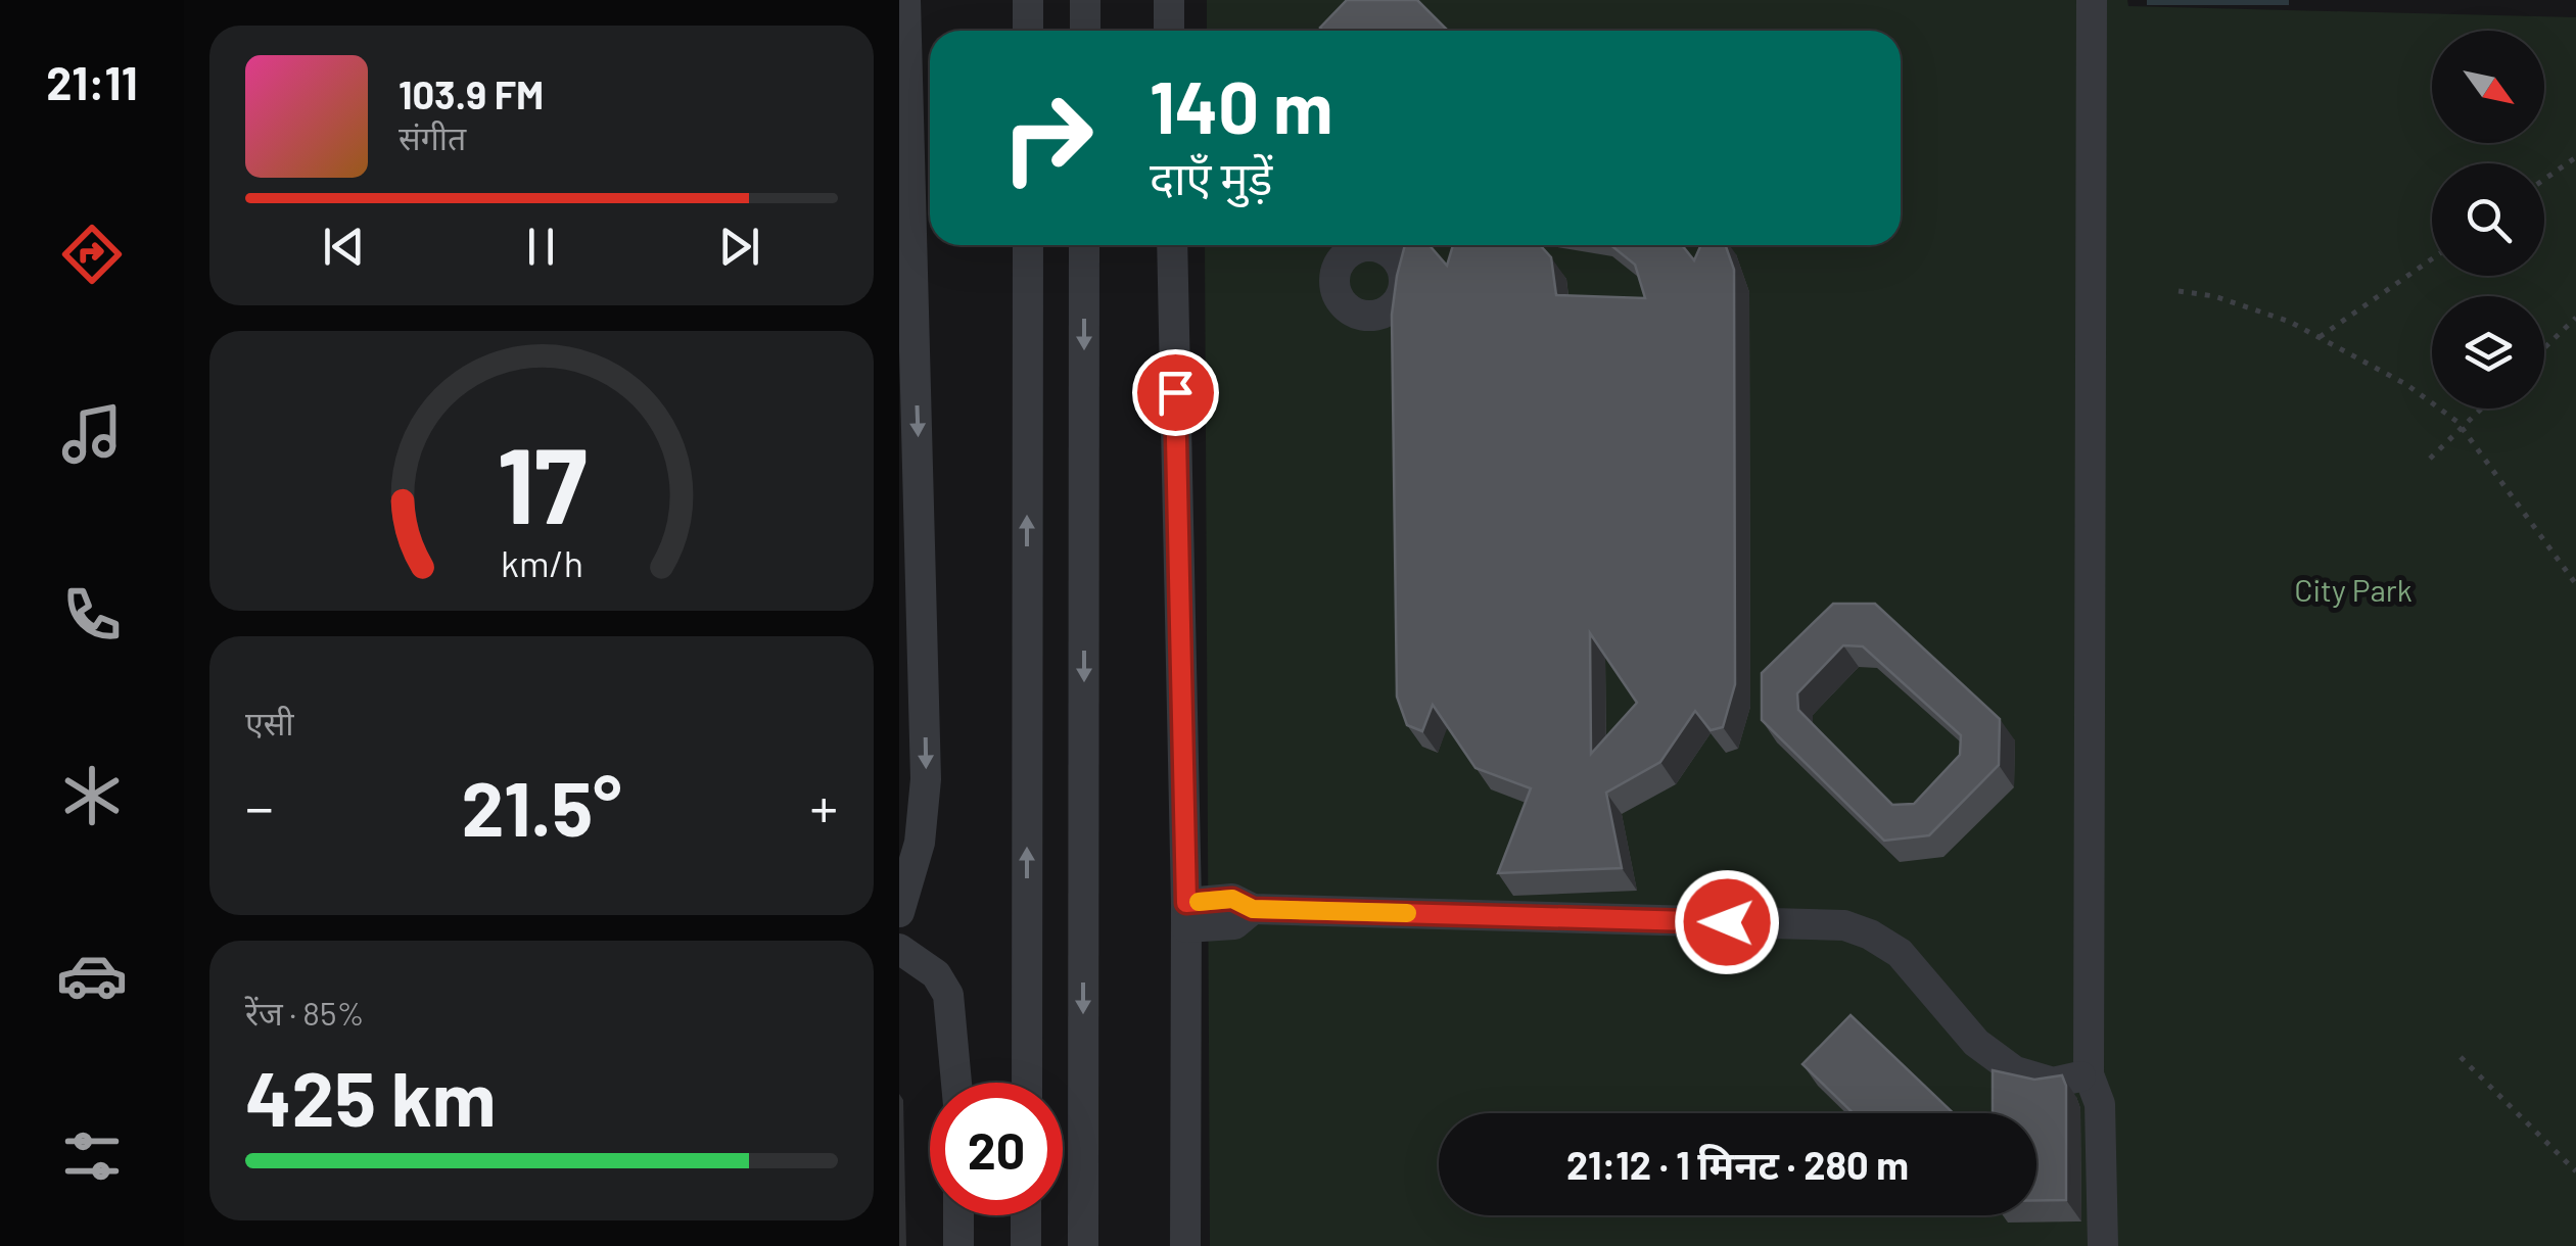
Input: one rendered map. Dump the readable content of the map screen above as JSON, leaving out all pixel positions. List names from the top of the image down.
{
  "parks": ["City Park"],
  "north": "bottom right",
  "page": {
    "tabs": "21:11",
    "turn": ["140 m", "दाएँ मुड़ें"],
    "song": ["103.9 FM", "संगीत"],
    "tile": [
      "एसी",
      ["रेंज · 85%", "425 km"]
    ],
    "heat": ["−", "21.5°", "+"],
    "limit": "20",
    "trip": "21:12 · 1 मिनट · 280 m",
    "gauge": ["17", "km/h"]
  }
}
